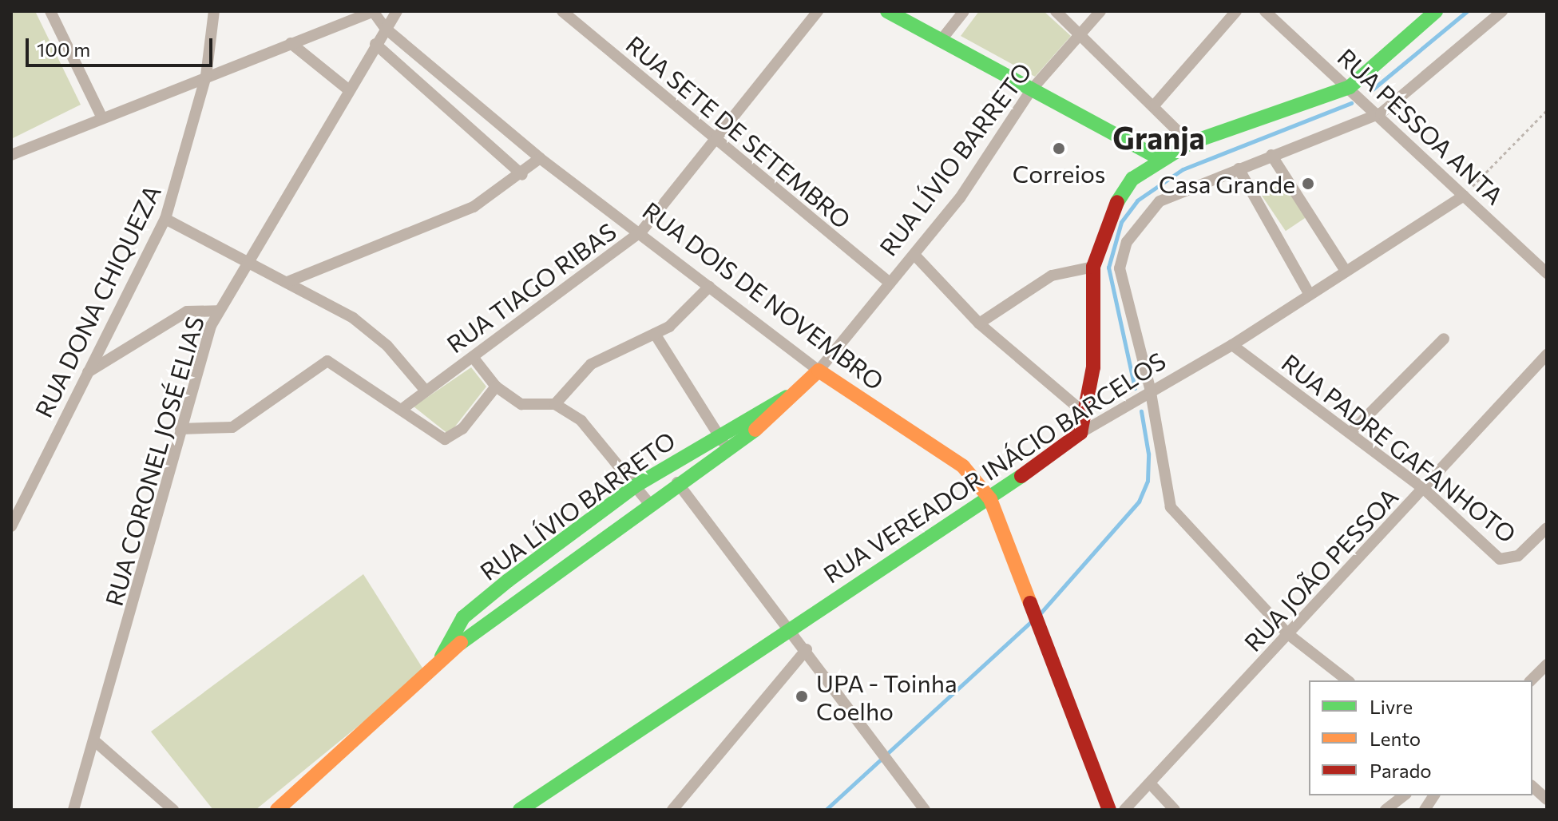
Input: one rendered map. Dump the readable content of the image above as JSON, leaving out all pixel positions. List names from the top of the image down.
{
  "streets": {
    "street": [
      "RUA PESSOA ANTA",
      "RUA SETE DE SETEMBRO",
      "RUA LÍVIO BARRETO",
      "RUA TIAGO RIBAS",
      "RUA DOIS DE NOVEMBRO",
      "RUA DONA CHIQUEZA",
      "RUA PADRE GAFANHOTO",
      "RUA CORONEL JOSÉ ELIAS",
      "RUA VEREADOR INÁCIO BARCELOS",
      "RUA JOÃO PESSOA"
    ]
  },
  "crossings": [
    ["RUA PESSOA ANTA", "RUA VEREADOR INÁCIO BARCELOS"],
    ["RUA SETE DE SETEMBRO", "RUA LÍVIO BARRETO"],
    ["RUA SETE DE SETEMBRO", "RUA TIAGO RIBAS"],
    ["RUA LÍVIO BARRETO", "RUA DOIS DE NOVEMBRO"],
    ["RUA TIAGO RIBAS", "RUA DOIS DE NOVEMBRO"],
    ["RUA DOIS DE NOVEMBRO", "RUA CORONEL JOSÉ ELIAS"],
    ["RUA DOIS DE NOVEMBRO", "RUA VEREADOR INÁCIO BARCELOS"],
    ["RUA PADRE GAFANHOTO", "RUA VEREADOR INÁCIO BARCELOS"],
    ["RUA PADRE GAFANHOTO", "RUA JOÃO PESSOA"]
  ],
  "districts": ["Granja"],
  "places": ["Correios", "Casa Grande", "UPA - Toinha Coelho"],
  "legend": ["Livre", "Lento", "Parado"],
  "scale_bar": "100 m"
}
